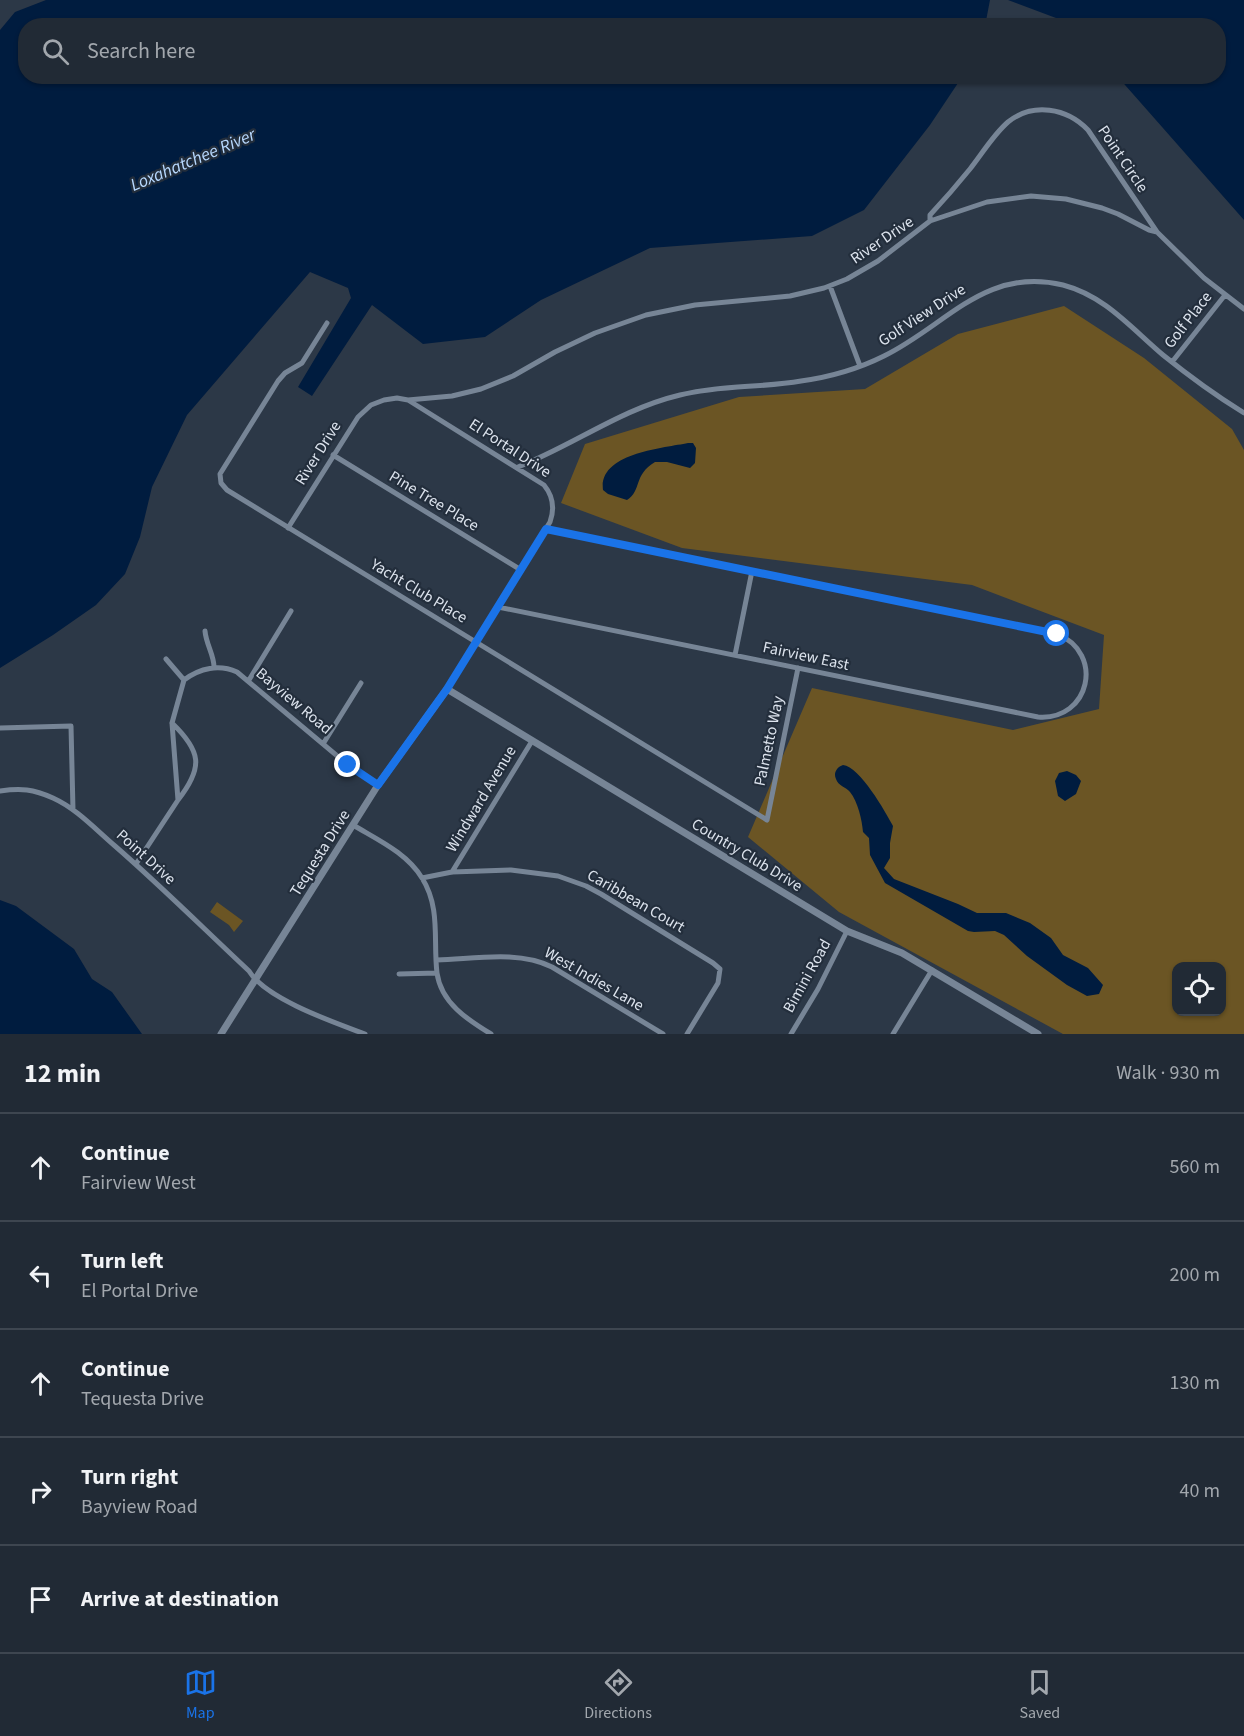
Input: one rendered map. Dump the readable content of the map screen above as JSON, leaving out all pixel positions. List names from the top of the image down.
{
  "streets": {
    "street": [
      "Point Circle",
      "River Drive",
      "Golf View Drive",
      "Golf Place",
      "El Portal Drive",
      "Pine Tree Place",
      "Yacht Club Place",
      "Fairview East",
      "Bayview Road",
      "Palmetto Way",
      "Windward Avenue",
      "Tequesta Drive",
      "Country Club Drive",
      "Point Drive",
      "Caribbean Court",
      "Bimini Road",
      "West Indies Lane"
    ]
  },
  "crossings": [
    ["Point Circle", "River Drive"],
    ["River Drive", "Golf Place"],
    ["River Drive", "El Portal Drive"],
    ["River Drive", "Pine Tree Place"],
    ["River Drive", "Yacht Club Place"],
    ["Golf View Drive", "Golf Place"],
    ["Golf View Drive", "El Portal Drive"],
    ["El Portal Drive", "Pine Tree Place"],
    ["El Portal Drive", "Yacht Club Place"],
    ["El Portal Drive", "Fairview East"],
    ["El Portal Drive", "Tequesta Drive"],
    ["El Portal Drive", "Country Club Drive"],
    ["Yacht Club Place", "Palmetto Way"],
    ["Fairview East", "Palmetto Way"],
    ["Bayview Road", "Tequesta Drive"],
    ["Windward Avenue", "Country Club Drive"],
    ["Windward Avenue", "Caribbean Court"],
    ["Tequesta Drive", "Country Club Drive"],
    ["Tequesta Drive", "Point Drive"],
    ["Country Club Drive", "Bimini Road"]
  ],
  "water": ["Loxahatchee River"],
  "page": {
    "search": "Search here",
    "heading": ["12 min", "Walk · 930 m"],
    "list": [
      ["Continue", "Fairview West", "560 m"],
      ["Turn left", "El Portal Drive", "200 m"],
      ["Continue", "Tequesta Drive", "130 m"],
      ["Turn right", "Bayview Road", "40 m"],
      "Arrive at destination"
    ],
    "nav": ["Map", "Directions", "Saved"]
  }
}
